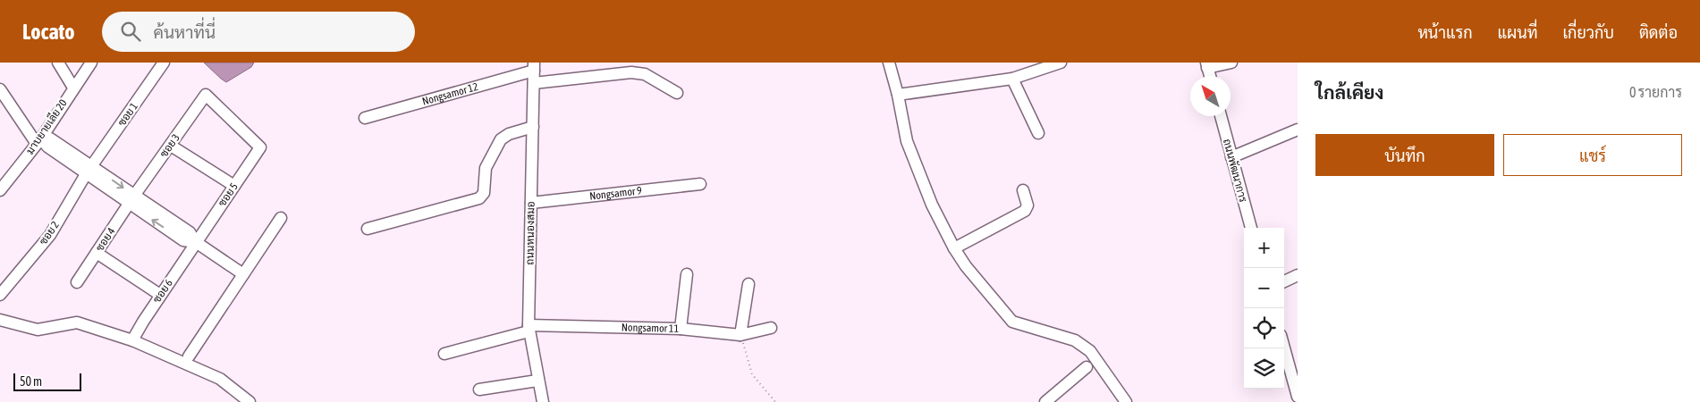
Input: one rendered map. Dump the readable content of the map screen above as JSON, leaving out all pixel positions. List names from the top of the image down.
{
  "streets": {
    "street": [
      "Nongsamor 12",
      "ซอย 1",
      "มาบยายเลีย 20",
      "ซอย 3",
      "ถนนพัฒนาการ",
      "Nongsamor 9",
      "ซอย 5",
      "ซอย 2",
      "ถนนหนองสมอ",
      "ซอย 4",
      "ซอย 6",
      "Nongsamor 11"
    ]
  },
  "crossings": [
    ["Nongsamor 12", "ถนนหนองสมอ"],
    ["ซอย 1", "ซอย 2"],
    ["ซอย 3", "ซอย 5"],
    ["ซอย 3", "ซอย 4"],
    ["Nongsamor 9", "ถนนหนองสมอ"],
    ["ซอย 5", "ซอย 6"],
    ["ถนนหนองสมอ", "Nongsamor 11"]
  ],
  "scale_bar": "50 m",
  "north": "top left",
  "page": {
    "header": "Locato",
    "search": "ค้นหาที่นี่",
    "nav": [
      "หน้าแรก",
      "แผนที่",
      "เกี่ยวกับ",
      "ติดต่อ"
    ],
    "heading": ["ใกล้เคียง", "0 รายการ"],
    "buttons": ["บันทึก", "แชร์"],
    "map_buttons": ["+", "−"],
    "scale": "50 m"
  }
}
